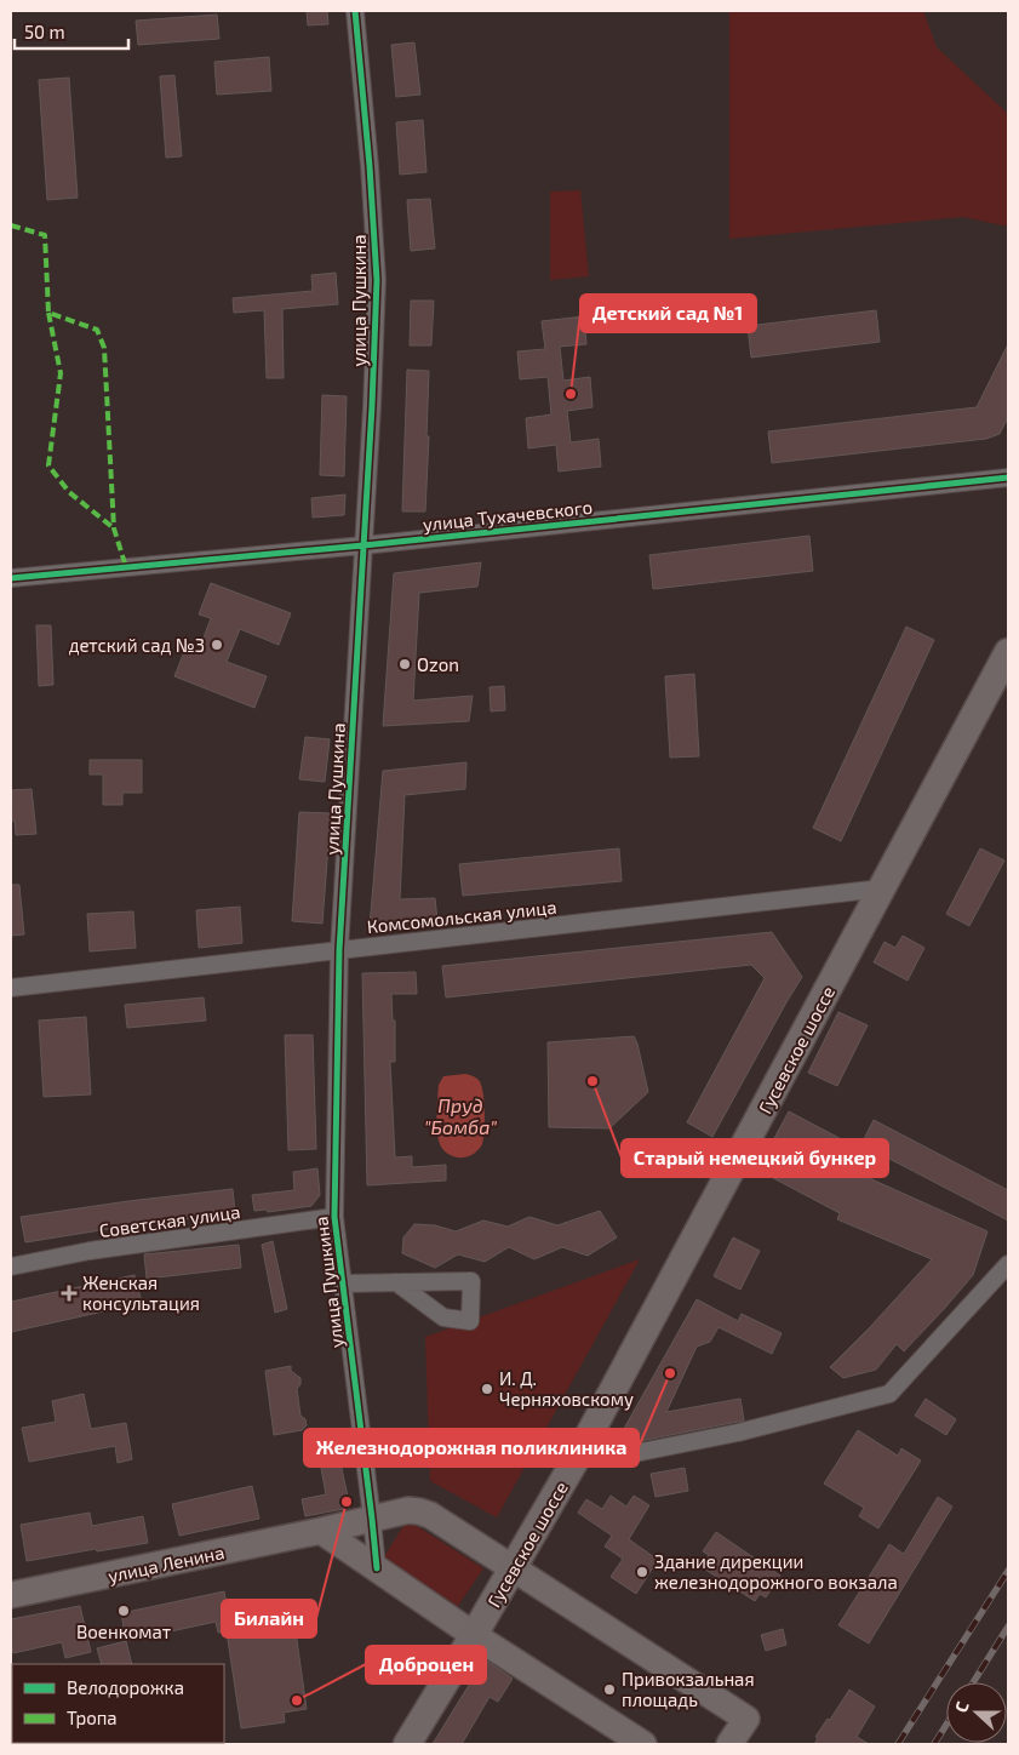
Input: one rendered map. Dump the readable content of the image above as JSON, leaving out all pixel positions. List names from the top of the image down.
{
  "streets": {
    "highway": ["Гусевское шоссе"],
    "main road": ["улица Ленина"],
    "street": [
      "улица Пушкина",
      "улица Тухачевского",
      "Комсомольская улица",
      "Советская улица"
    ]
  },
  "crossings": [
    ["улица Пушкина", "улица Тухачевского"],
    ["улица Пушкина", "Комсомольская улица"],
    ["улица Пушкина", "Советская улица"],
    ["улица Пушкина", "улица Ленина"],
    ["Комсомольская улица", "Гусевское шоссе"],
    ["Гусевское шоссе", "улица Ленина"]
  ],
  "water": ["Пруд \"Бомба\""],
  "places": {
    "other": [
      "Детский сад №1",
      "детский сад №3",
      "Ozon",
      "Старый немецкий бункер",
      "Железнодорожная поликлиника",
      "И. Д. Черняховскому",
      "Билайн",
      "Здание дирекции железнодорожного вокзала",
      "Военкомат",
      "Привокзальная площадь",
      "Доброцен"
    ],
    "health": ["Женская консультация"]
  },
  "legend": ["Велодорожка", "Тропа"],
  "scale_bar": "50 m",
  "north": "left"
}
